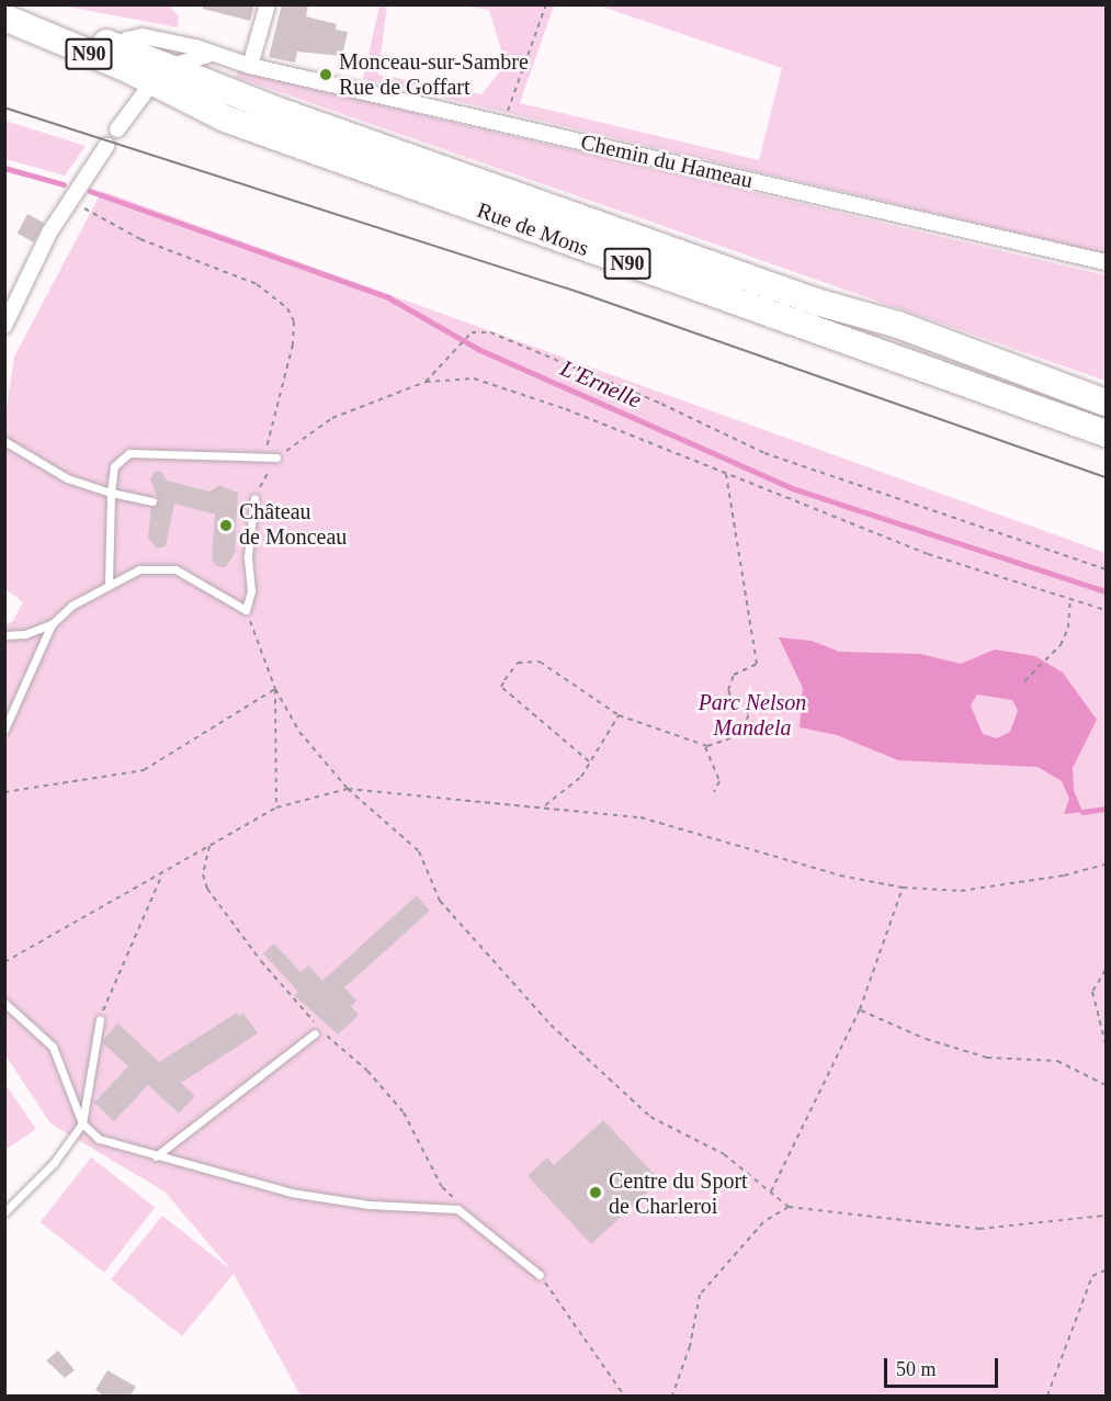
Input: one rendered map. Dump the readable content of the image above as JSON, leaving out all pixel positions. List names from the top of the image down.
{
  "streets": {
    "highway": ["N90", "Rue de Mons"],
    "street": ["Chemin du Hameau"]
  },
  "crossings": [
    ["Chemin du Hameau", "Rue de Mons"]
  ],
  "water": ["L'Ernelle"],
  "parks": ["Parc Nelson Mandela"],
  "places": ["Monceau-sur-Sambre Rue de Goffart", "Château de Monceau", "Centre du Sport de Charleroi"],
  "scale_bar": "50 m"
}
